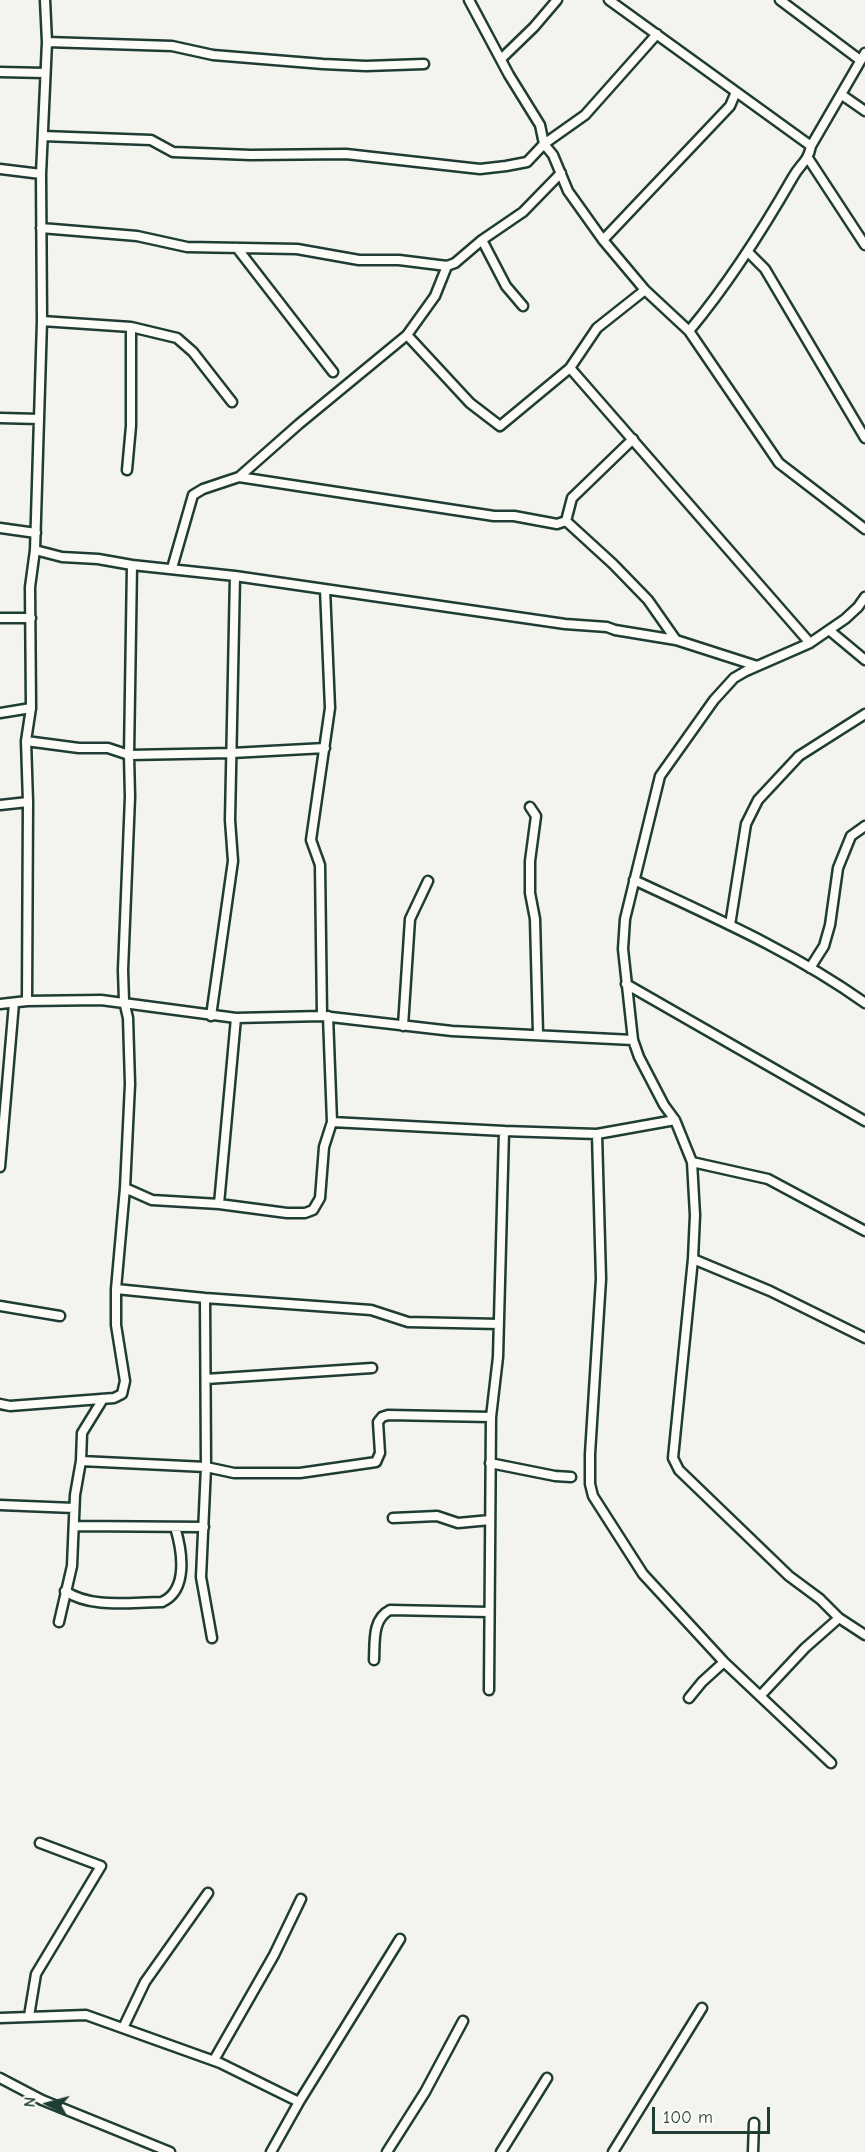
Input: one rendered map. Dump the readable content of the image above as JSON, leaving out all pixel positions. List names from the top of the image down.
{
  "scale_bar": "100 m",
  "north": "left"
}
